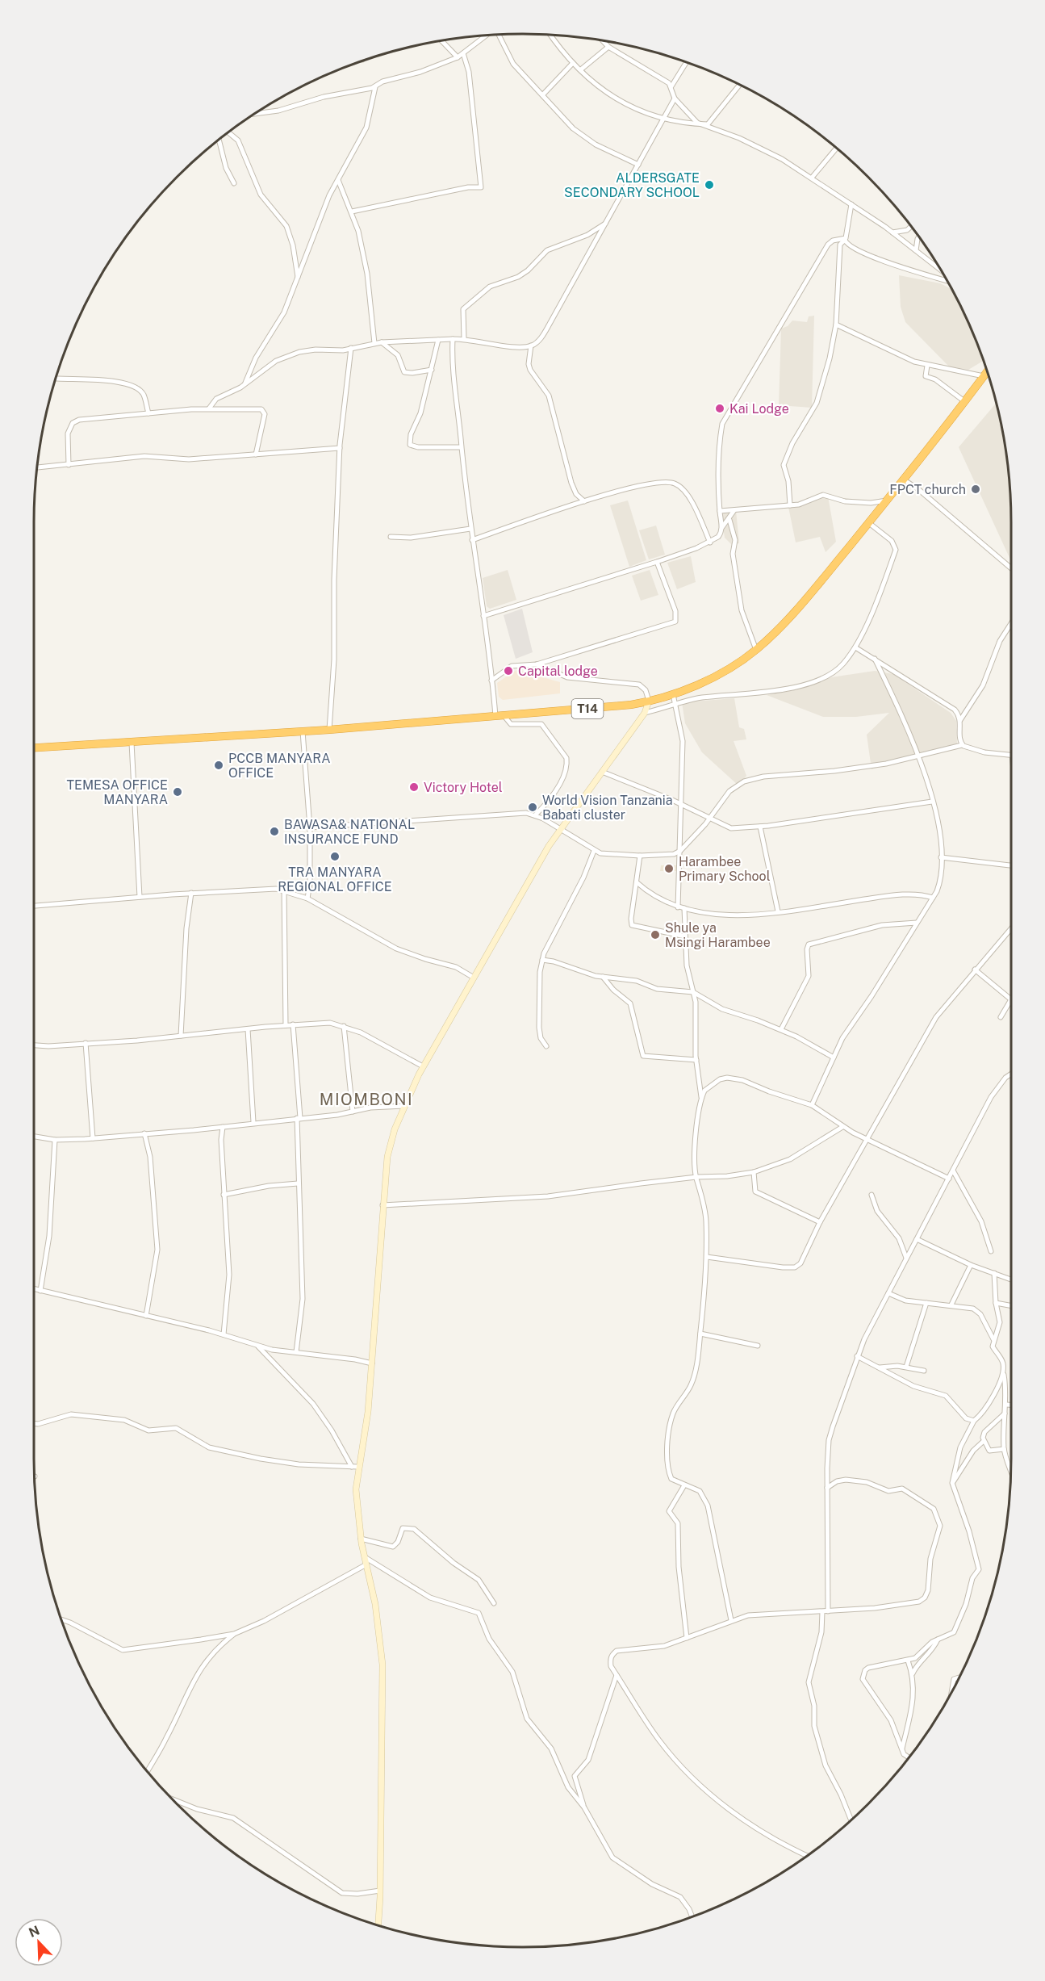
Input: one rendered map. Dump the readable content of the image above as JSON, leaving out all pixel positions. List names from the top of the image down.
{
  "streets": {
    "highway": ["T14"]
  },
  "districts": ["MIOMBONI"],
  "places": [
    "ALDERSGATE SECONDARY SCHOOL",
    "Kai Lodge",
    "FPCT church",
    "Capital lodge",
    "PCCB MANYARA OFFICE",
    "Victory Hotel",
    "TEMESA OFFICE MANYARA",
    "World Vision Tanzania Babati cluster",
    "BAWASA& NATIONAL INSURANCE FUND",
    "TRA MANYARA REGIONAL OFFICE",
    "Harambee Primary School",
    "Shule ya Msingi Harambee"
  ],
  "north": "top left"
}
